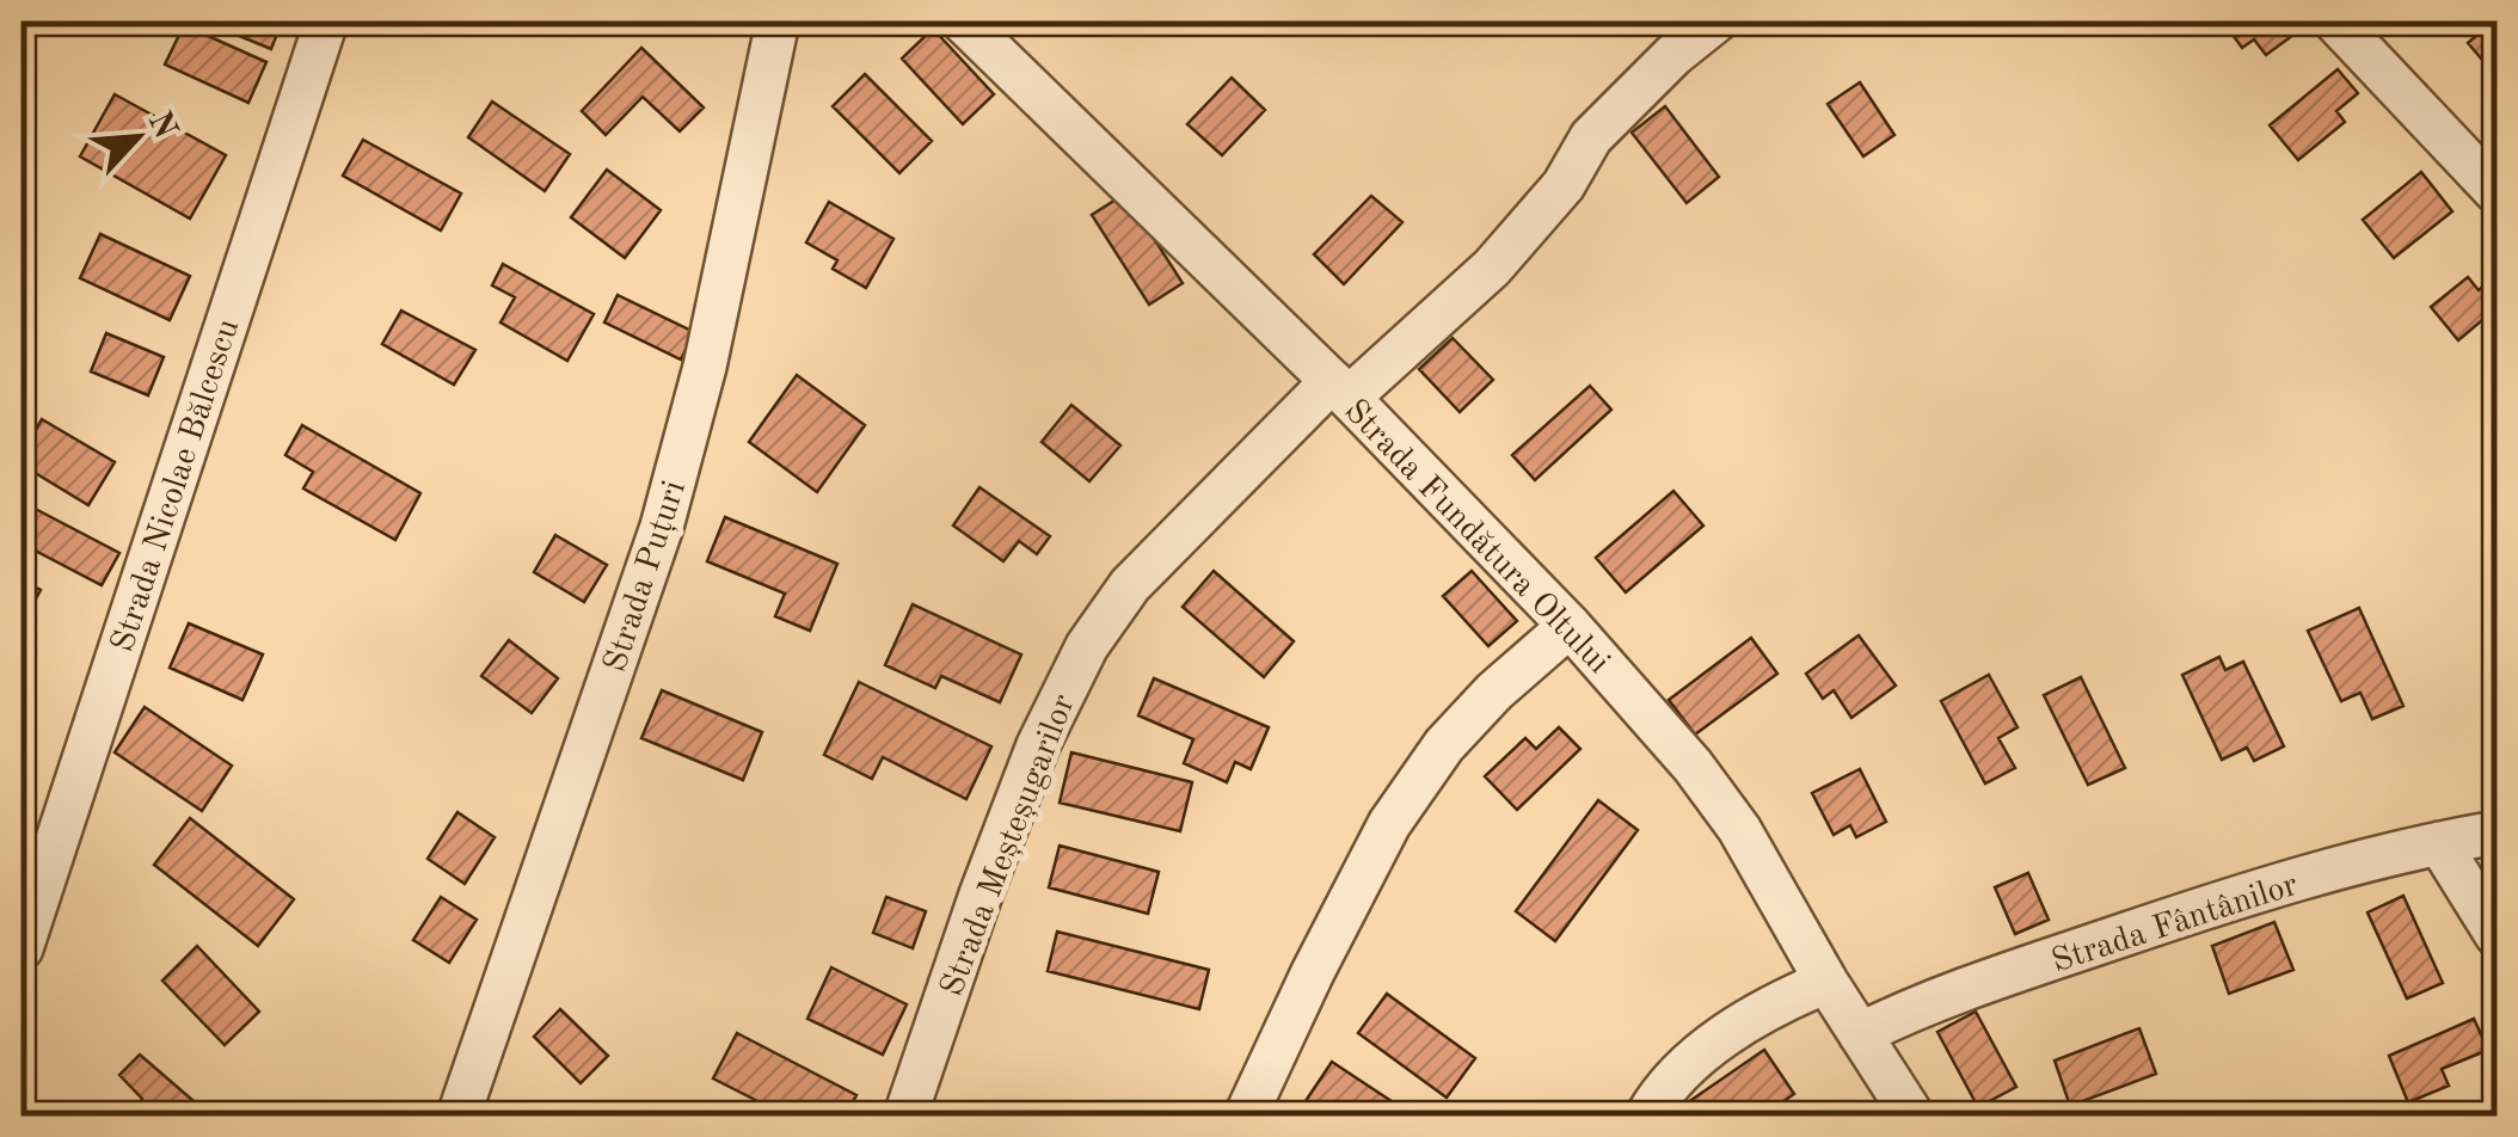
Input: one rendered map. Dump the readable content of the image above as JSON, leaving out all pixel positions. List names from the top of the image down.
{
  "streets": {
    "street": [
      "Strada Nicolae Bălcescu",
      "Strada Fundătura Oltului",
      "Strada Puțuri",
      "Strada Meșteșugarilor",
      "Strada Fântânilor"
    ]
  },
  "crossings": [
    ["Strada Fundătura Oltului", "Strada Meșteșugarilor"],
    ["Strada Fundătura Oltului", "Strada Fântânilor"]
  ],
  "north": "top right"
}
